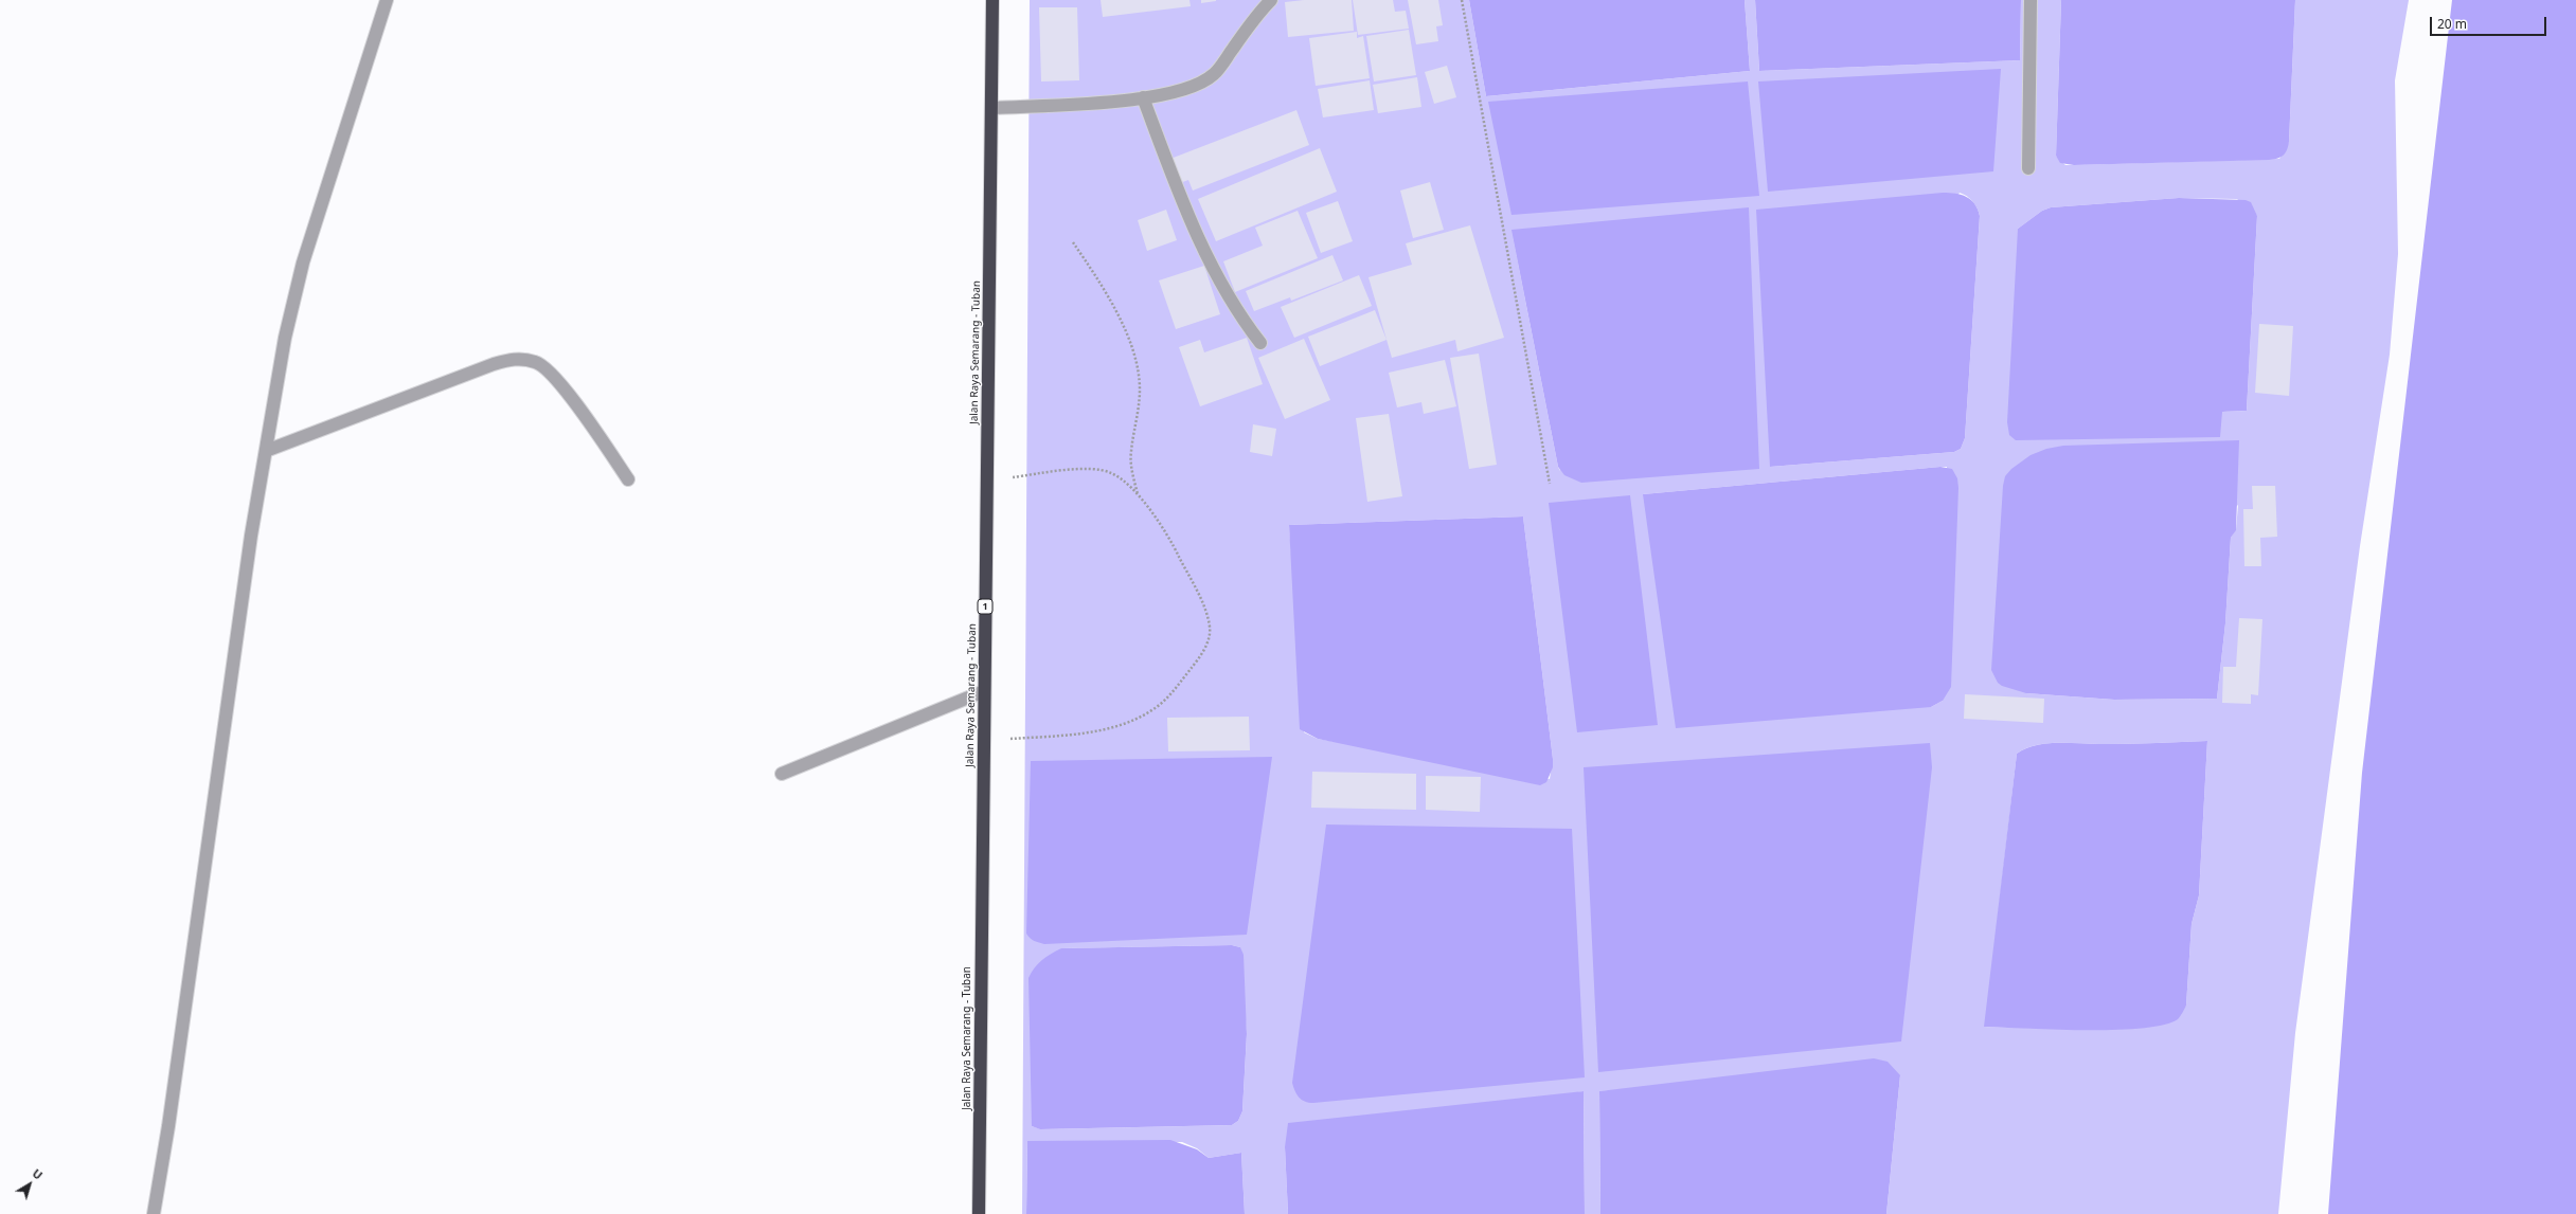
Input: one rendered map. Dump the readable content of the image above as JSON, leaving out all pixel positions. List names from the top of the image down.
{
  "streets": {
    "highway": ["Jalan Raya Semarang - Tuban", "1"]
  },
  "scale_bar": "20 m",
  "north": "top right"
}
